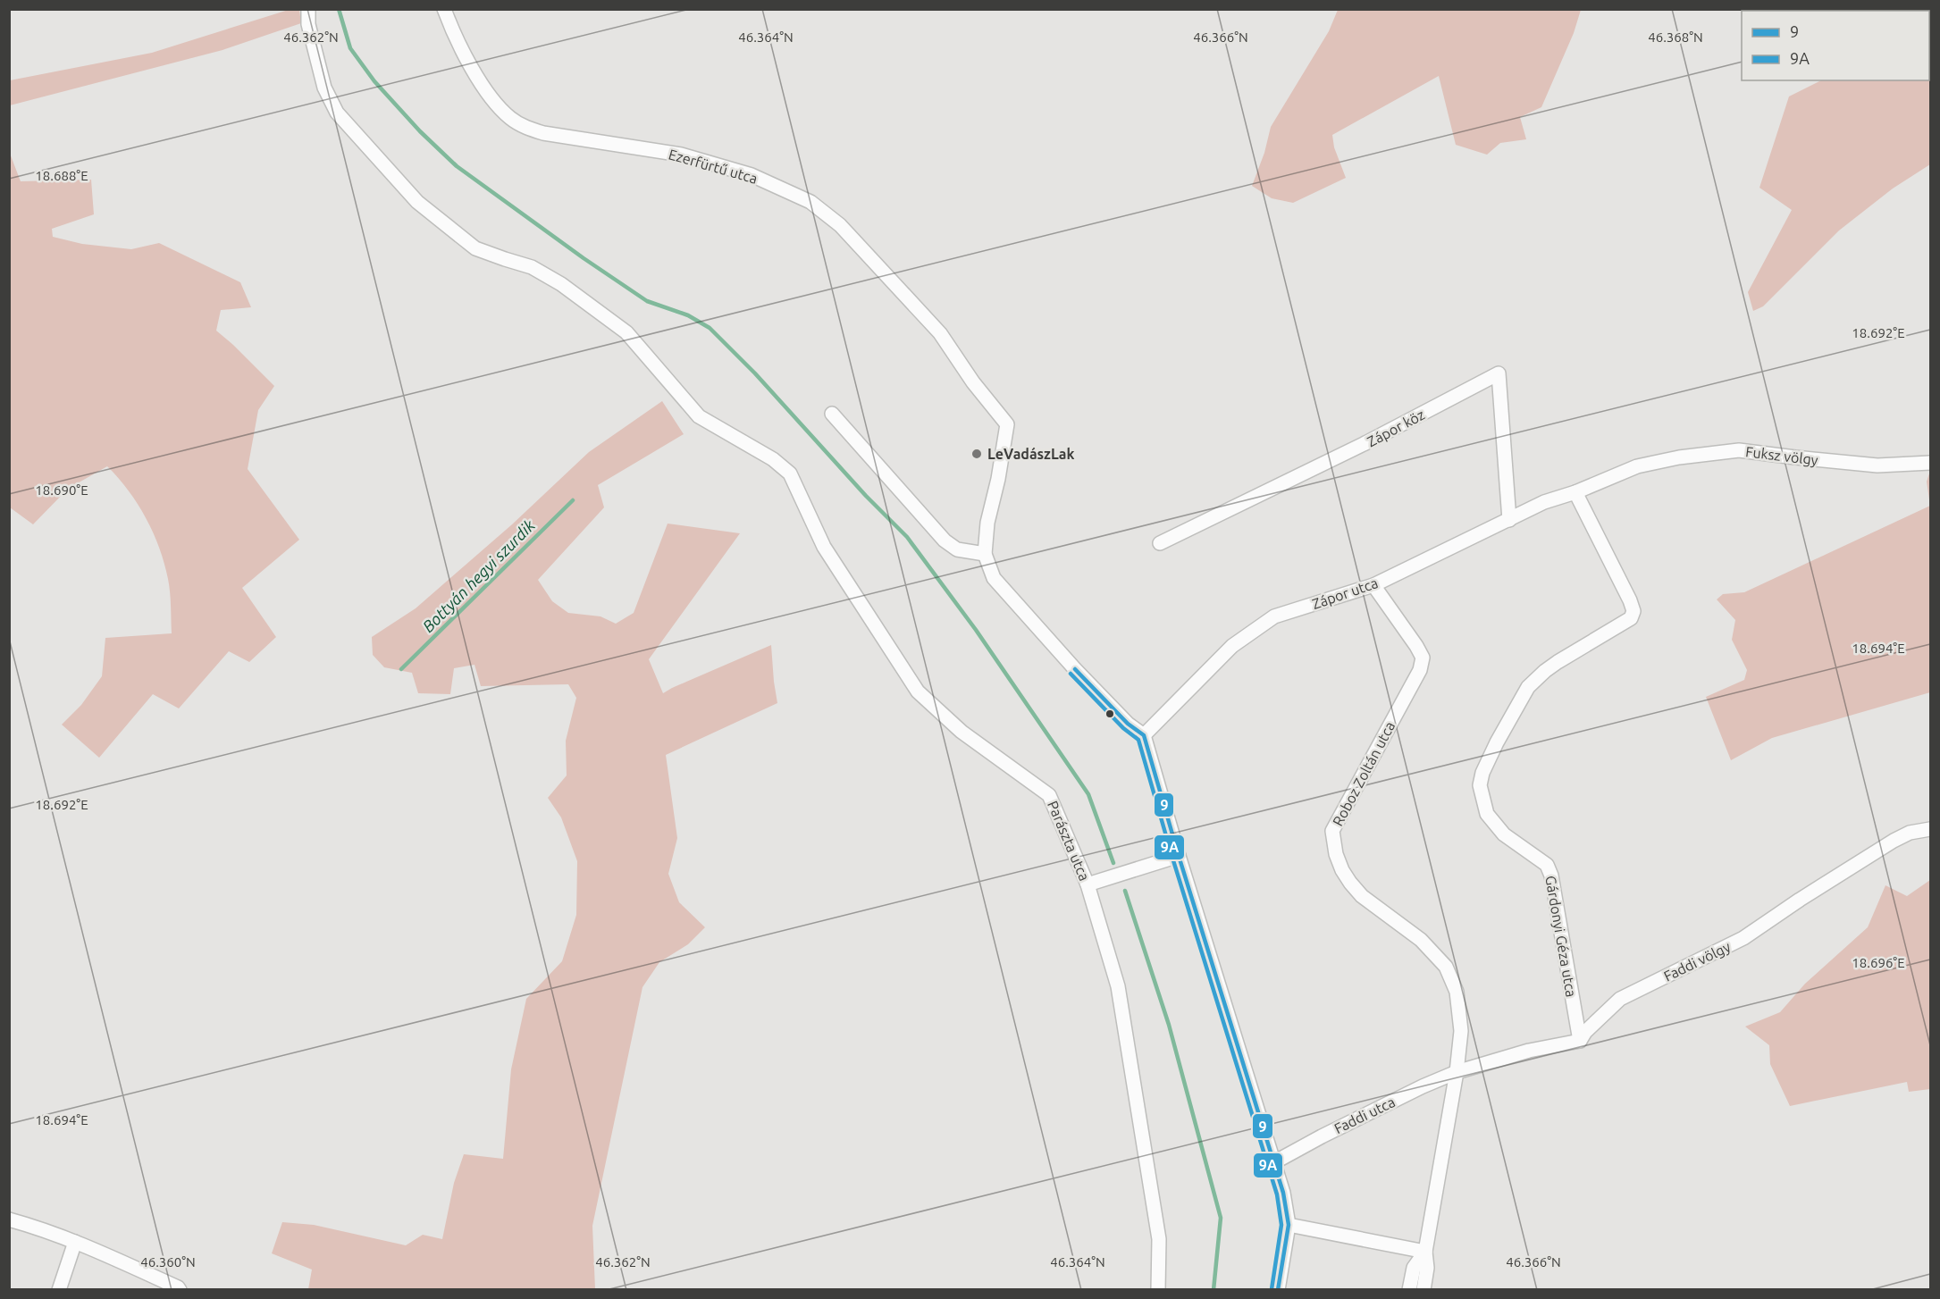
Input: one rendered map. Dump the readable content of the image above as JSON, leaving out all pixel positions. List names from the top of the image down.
{
  "streets": {
    "street": [
      "Ezerfürtű utca",
      "Zápor köz",
      "Fuksz völgy",
      "Zápor utca",
      "Roboz Zoltán utca",
      "Parászta utca",
      "Gárdonyi Géza utca",
      "Faddi völgy",
      "Faddi utca"
    ]
  },
  "crossings": [
    ["Zápor köz", "Zápor utca"],
    ["Fuksz völgy", "Zápor utca"],
    ["Fuksz völgy", "Gárdonyi Géza utca"],
    ["Zápor utca", "Roboz Zoltán utca"],
    ["Zápor utca", "Gárdonyi Géza utca"],
    ["Roboz Zoltán utca", "Faddi utca"],
    ["Gárdonyi Géza utca", "Faddi völgy"]
  ],
  "water": ["Bottyán hegyi szurdik"],
  "places": ["LeVadászLak"],
  "lines": ["transit line 9", "transit line 9A"],
  "legend": ["9", "9A"],
  "coordinates": [
    "46.362°N",
    "46.364°N",
    "46.366°N",
    "46.368°N",
    "18.688°E",
    "18.692°E",
    "18.690°E",
    "18.694°E",
    "18.696°E",
    "46.360°N"
  ]
}
